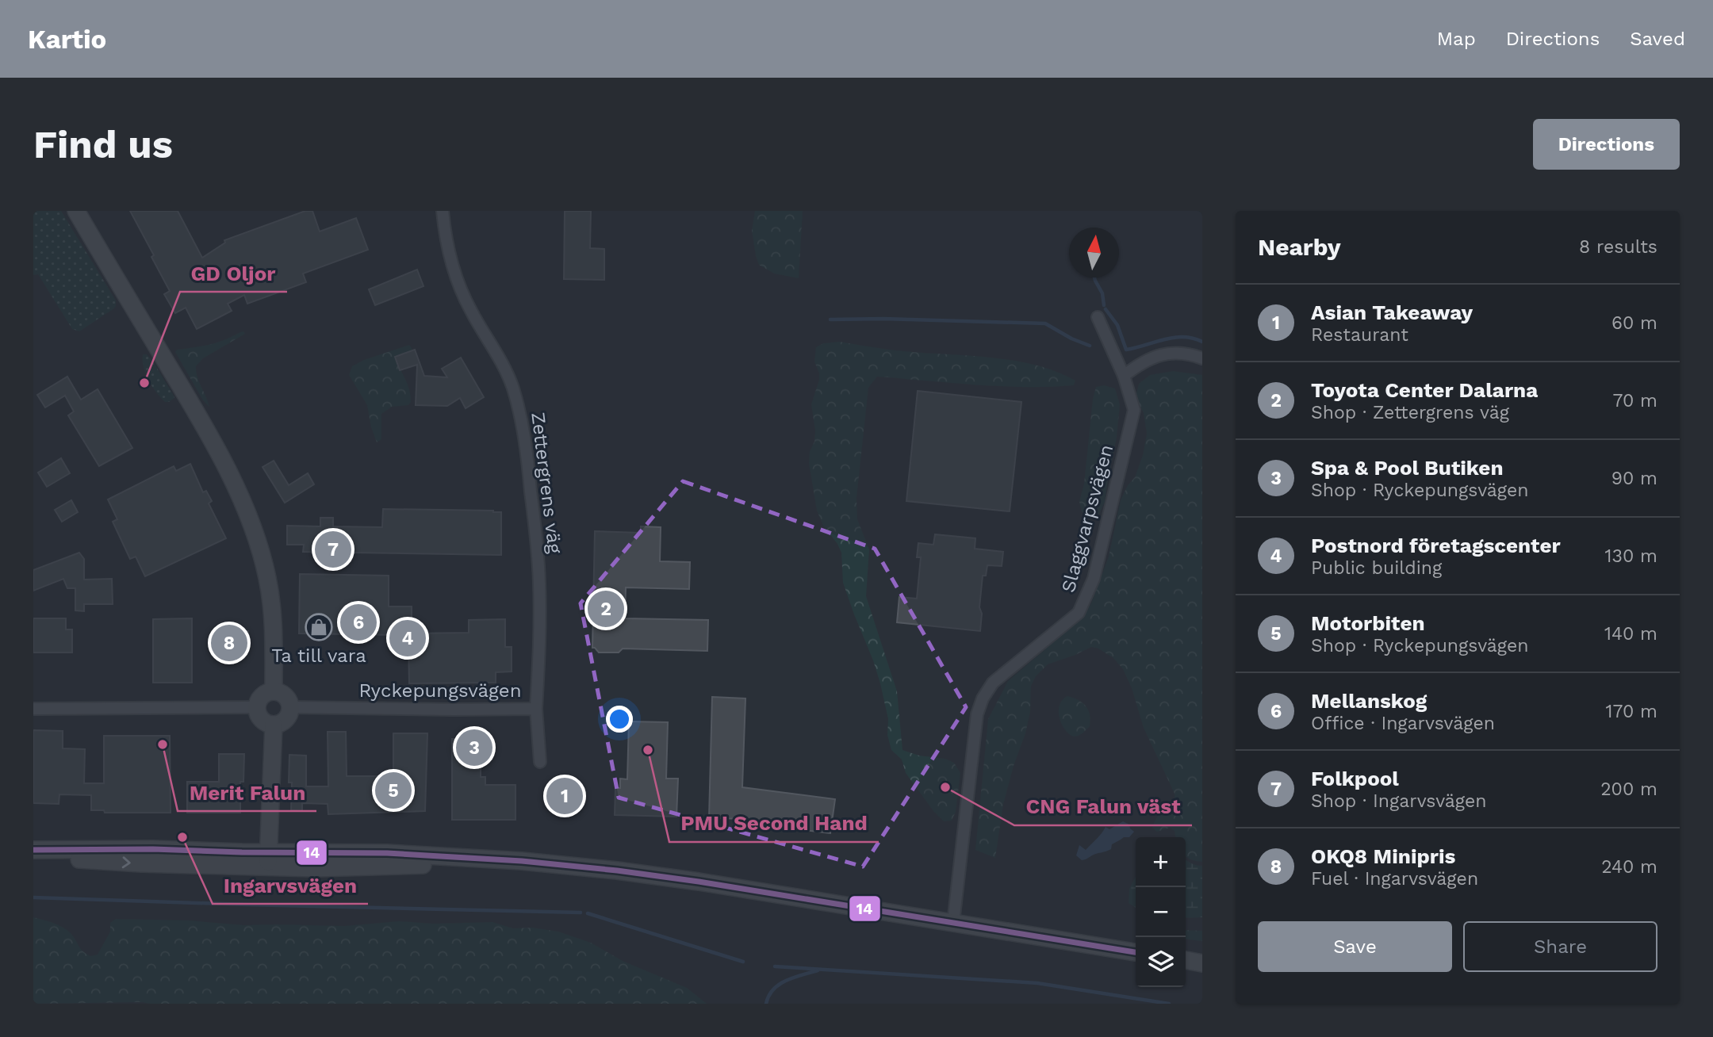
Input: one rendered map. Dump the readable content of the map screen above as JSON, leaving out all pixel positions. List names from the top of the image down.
{
  "streets": {
    "street": ["Zettergrens väg", "Slaggvarpsvägen", "Ryckepungsvägen"]
  },
  "crossings": [
    ["Zettergrens väg", "Ryckepungsvägen"]
  ],
  "places": {
    "other": [
      "GD Oljor",
      "Merit Falun",
      "PMU Second Hand",
      "CNG Falun väst",
      "Ingarvsvägen"
    ],
    "shop": ["Ta till vara"]
  },
  "lines": ["transit line 14"],
  "north": "top",
  "page": {
    "header": "Kartio",
    "nav": ["Map", "Directions", "Saved"],
    "buttons": [
      "Directions",
      ["Save", "Share"]
    ],
    "title": "Find us",
    "heading": ["Nearby", "8 results"],
    "list": [
      {
        "mark": "1",
        "name": "Asian Takeaway",
        "note": "Restaurant",
        "value": "60 m"
      },
      {
        "mark": "2",
        "name": "Toyota Center Dalarna",
        "note": "Shop · Zettergrens väg",
        "value": "70 m"
      },
      {
        "mark": "3",
        "name": "Spa & Pool Butiken",
        "note": "Shop · Ryckepungsvägen",
        "value": "90 m"
      },
      {
        "mark": "4",
        "name": "Postnord företagscenter",
        "note": "Public building",
        "value": "130 m"
      },
      {
        "mark": "5",
        "name": "Motorbiten",
        "note": "Shop · Ryckepungsvägen",
        "value": "140 m"
      },
      {
        "mark": "6",
        "name": "Mellanskog",
        "note": "Office · Ingarvsvägen",
        "value": "170 m"
      },
      {
        "mark": "7",
        "name": "Folkpool",
        "note": "Shop · Ingarvsvägen",
        "value": "200 m"
      },
      {
        "mark": "8",
        "name": "OKQ8 Minipris",
        "note": "Fuel · Ingarvsvägen",
        "value": "240 m"
      }
    ],
    "pins": [
      "7",
      "2",
      "6",
      "4",
      "8",
      "3",
      "5",
      "1"
    ],
    "map_buttons": ["+", "−"]
  }
}
